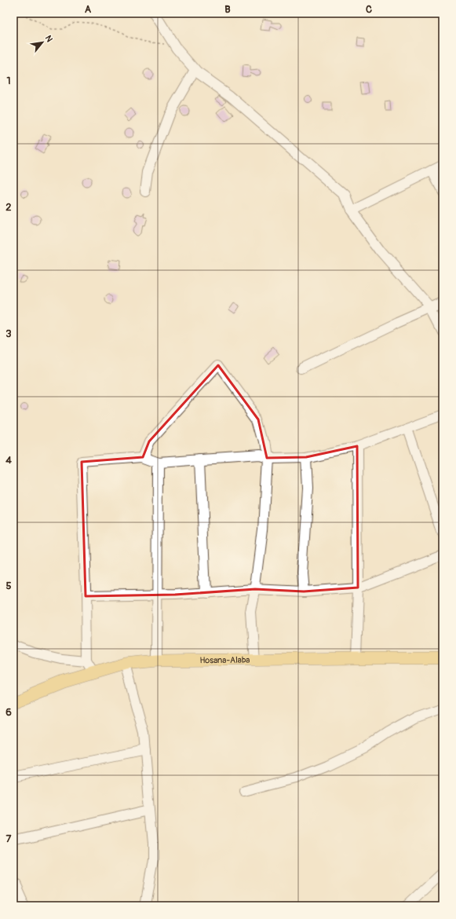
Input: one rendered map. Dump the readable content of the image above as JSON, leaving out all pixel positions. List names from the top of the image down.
{
  "streets": {
    "main road": ["Hosana-Alaba"]
  },
  "north": "top right",
  "grid": {
    "columns": ["A", "B", "C"],
    "rows": [
      "1",
      "2",
      "3",
      "4",
      "5",
      "6",
      "7"
    ]
  }
}
